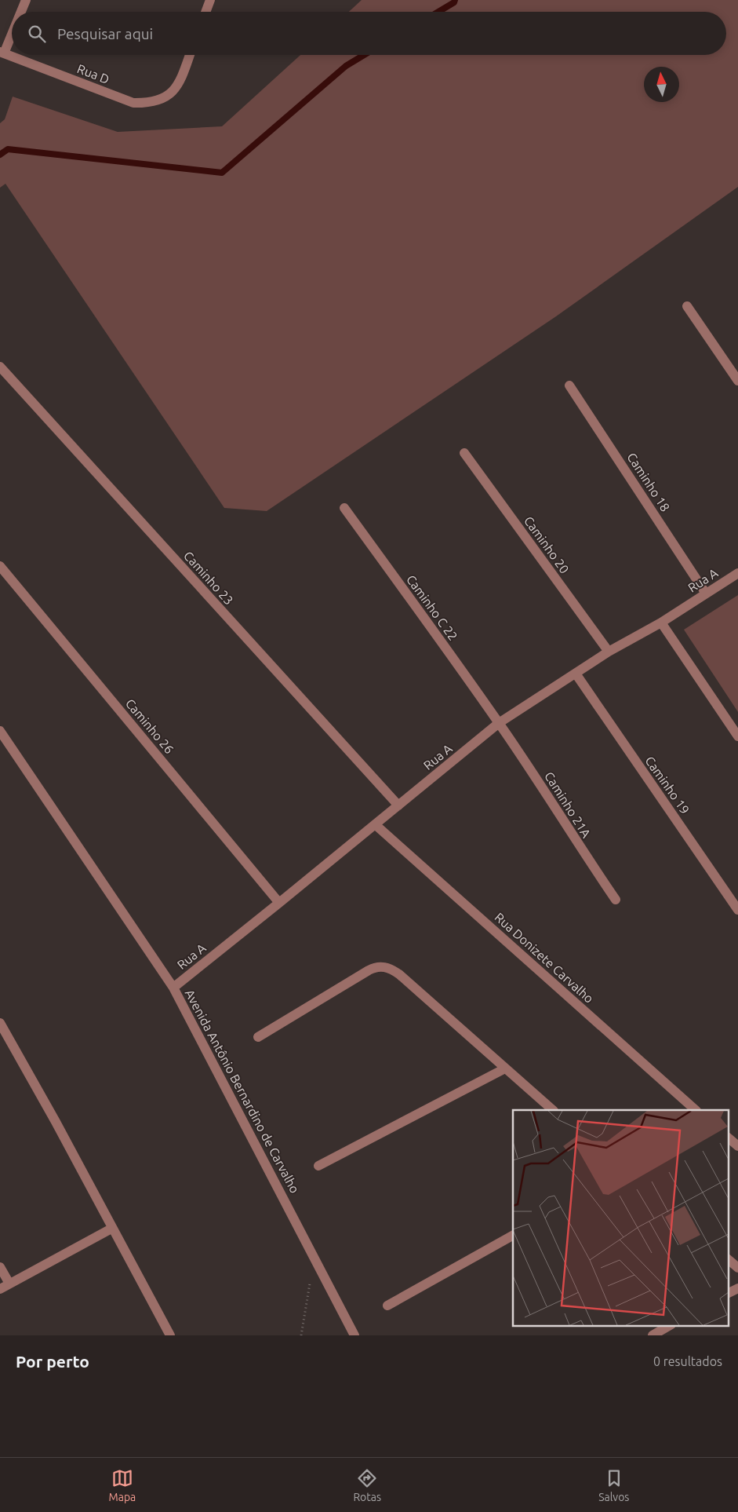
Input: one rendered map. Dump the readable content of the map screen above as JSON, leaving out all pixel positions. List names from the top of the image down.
{
  "streets": {
    "street": [
      "Rua D",
      "Caminho 18",
      "Caminho 20",
      "Caminho 23",
      "Rua A",
      "Caminho C 22",
      "Caminho 26",
      "Caminho 19",
      "Caminho 21A",
      "Rua Donizete Carvalho",
      "Avenida Antônio Bernardino de Carvalho"
    ]
  },
  "crossings": [
    ["Caminho 18", "Rua A"],
    ["Caminho 20", "Rua A"],
    ["Caminho 23", "Rua A"],
    ["Rua A", "Caminho C 22"],
    ["Rua A", "Caminho 26"],
    ["Rua A", "Caminho 19"],
    ["Rua A", "Caminho 21A"],
    ["Rua A", "Rua Donizete Carvalho"],
    ["Rua A", "Avenida Antônio Bernardino de Carvalho"],
    ["Caminho C 22", "Caminho 21A"]
  ],
  "north": "top",
  "page": {
    "search": "Pesquisar aqui",
    "heading": ["Por perto", "0 resultados"],
    "nav": ["Mapa", "Rotas", "Salvos"]
  }
}
